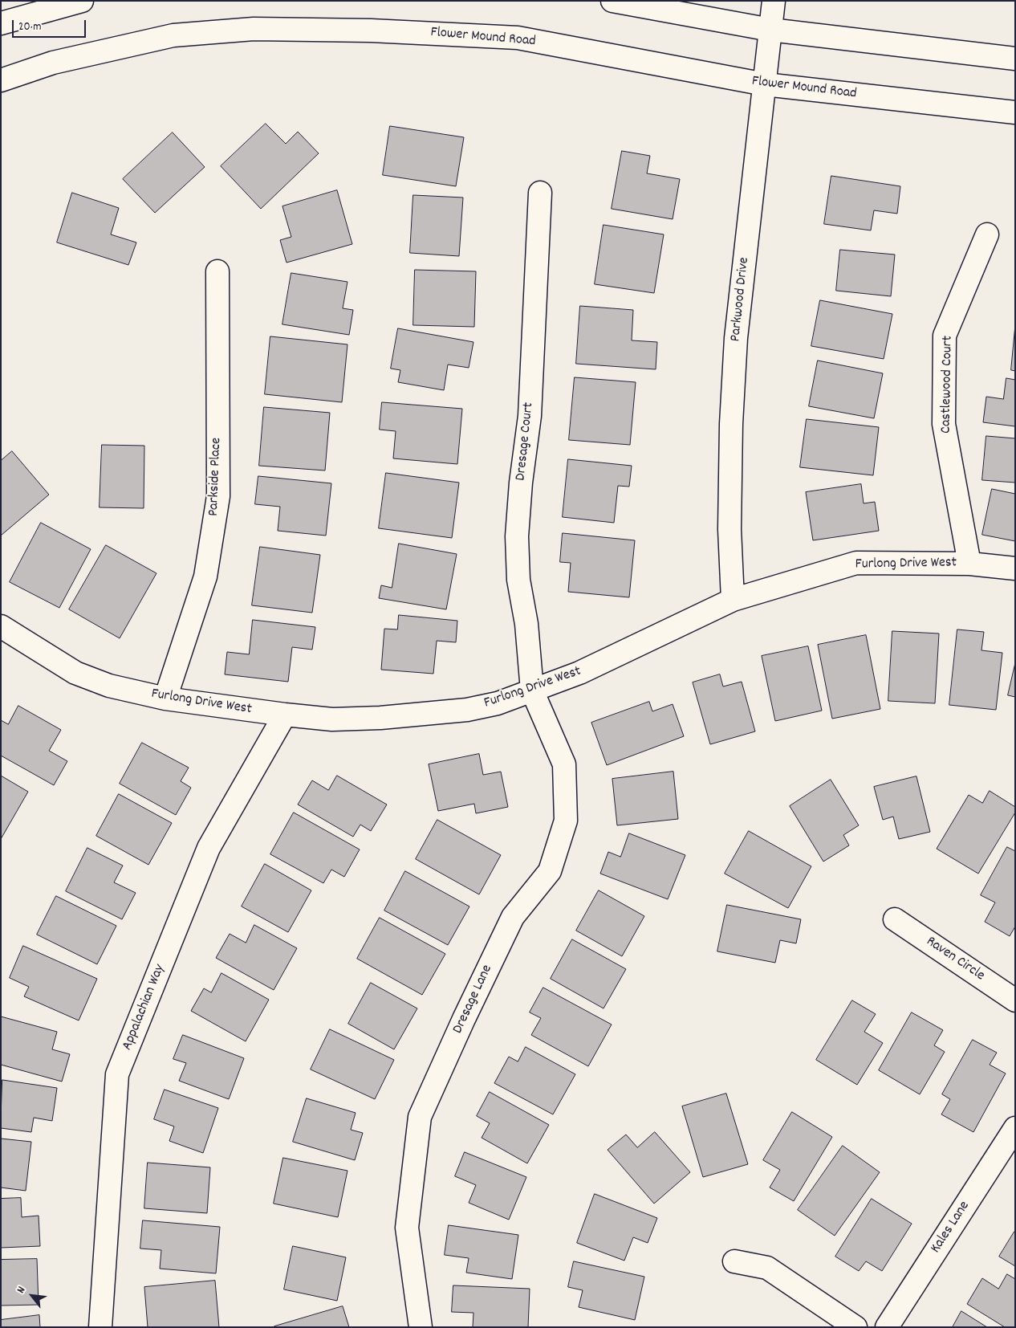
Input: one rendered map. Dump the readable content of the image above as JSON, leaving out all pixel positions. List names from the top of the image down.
{
  "streets": {
    "street": [
      "Flower Mound Road",
      "Parkwood Drive",
      "Castlewood Court",
      "Dresage Court",
      "Parkside Place",
      "Furlong Drive West",
      "Raven Circle",
      "Dresage Lane",
      "Appalachian Way",
      "Kales Lane"
    ]
  },
  "crossings": [
    ["Flower Mound Road", "Parkwood Drive"],
    ["Parkwood Drive", "Furlong Drive West"],
    ["Castlewood Court", "Furlong Drive West"],
    ["Dresage Court", "Furlong Drive West"],
    ["Dresage Court", "Dresage Lane"],
    ["Parkside Place", "Furlong Drive West"],
    ["Furlong Drive West", "Dresage Lane"],
    ["Furlong Drive West", "Appalachian Way"]
  ],
  "scale_bar": "20 m",
  "north": "top left"
}
